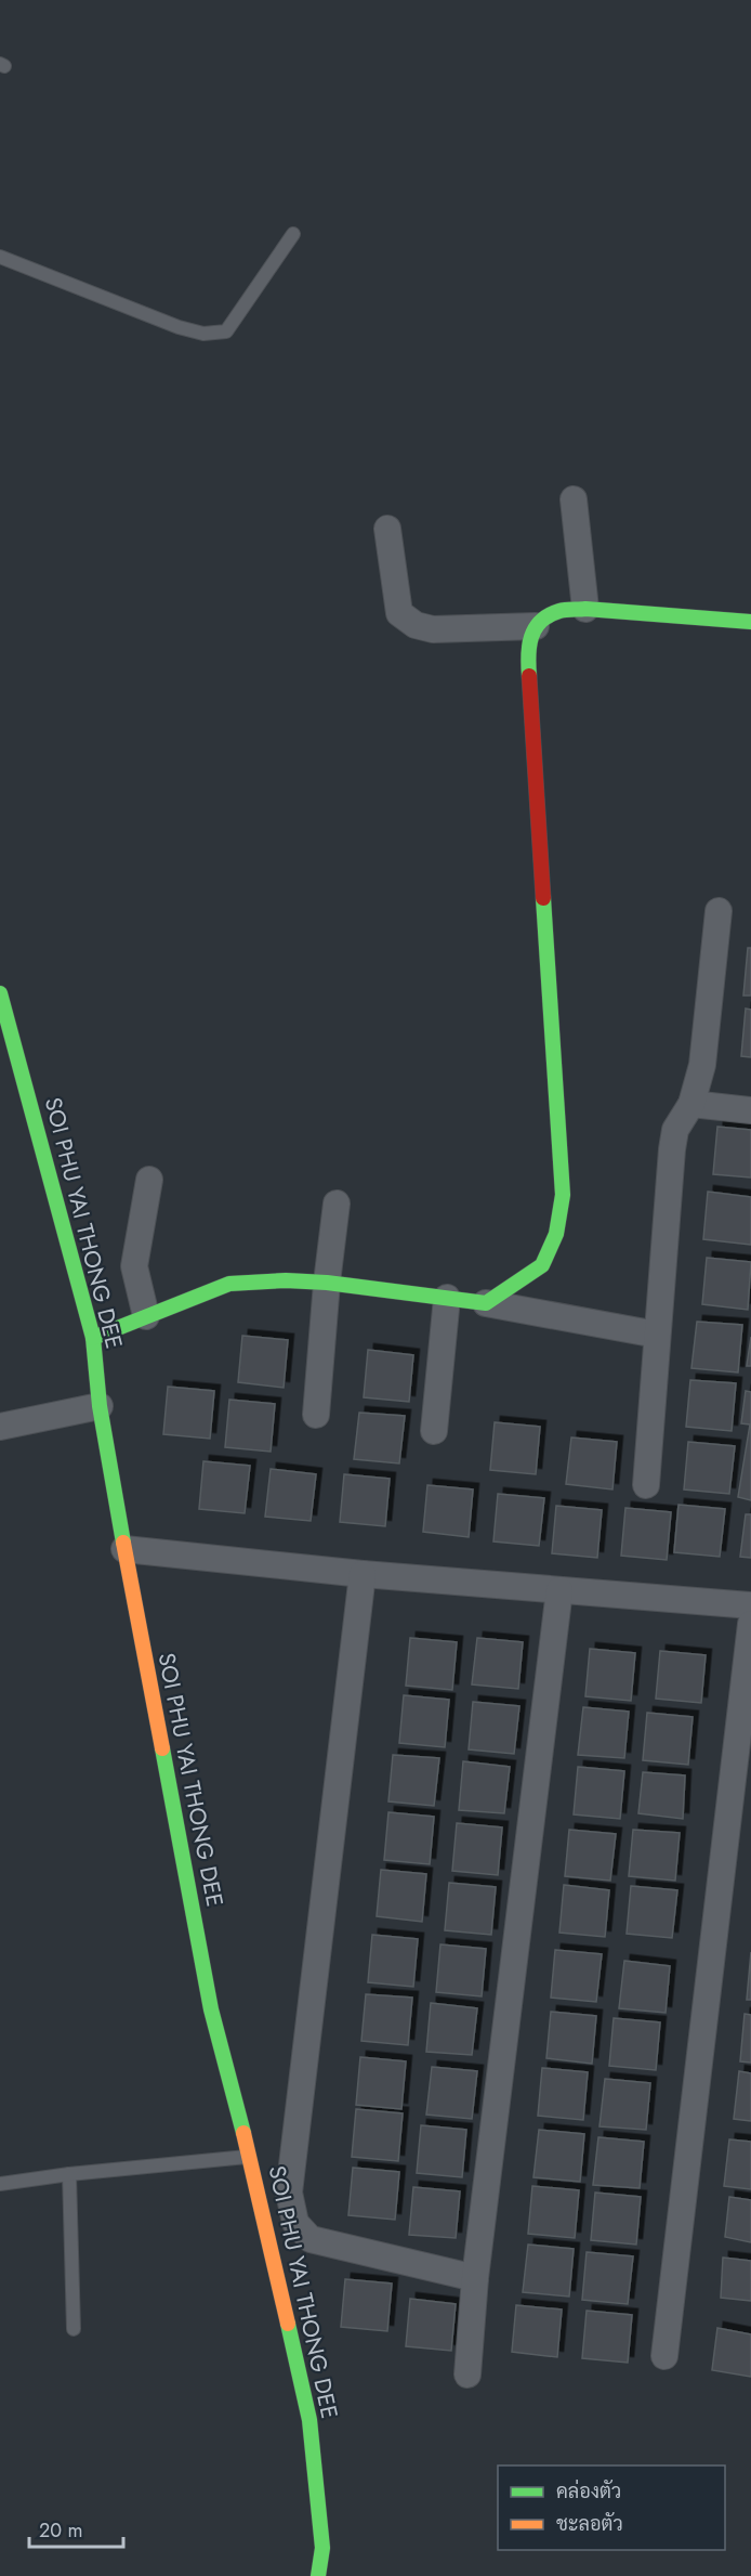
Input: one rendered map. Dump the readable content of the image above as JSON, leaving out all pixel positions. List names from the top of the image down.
{
  "streets": {
    "street": ["SOI PHU YAI THONG DEE"]
  },
  "legend": ["คล่องตัว", "ชะลอตัว"],
  "scale_bar": "20 m"
}
